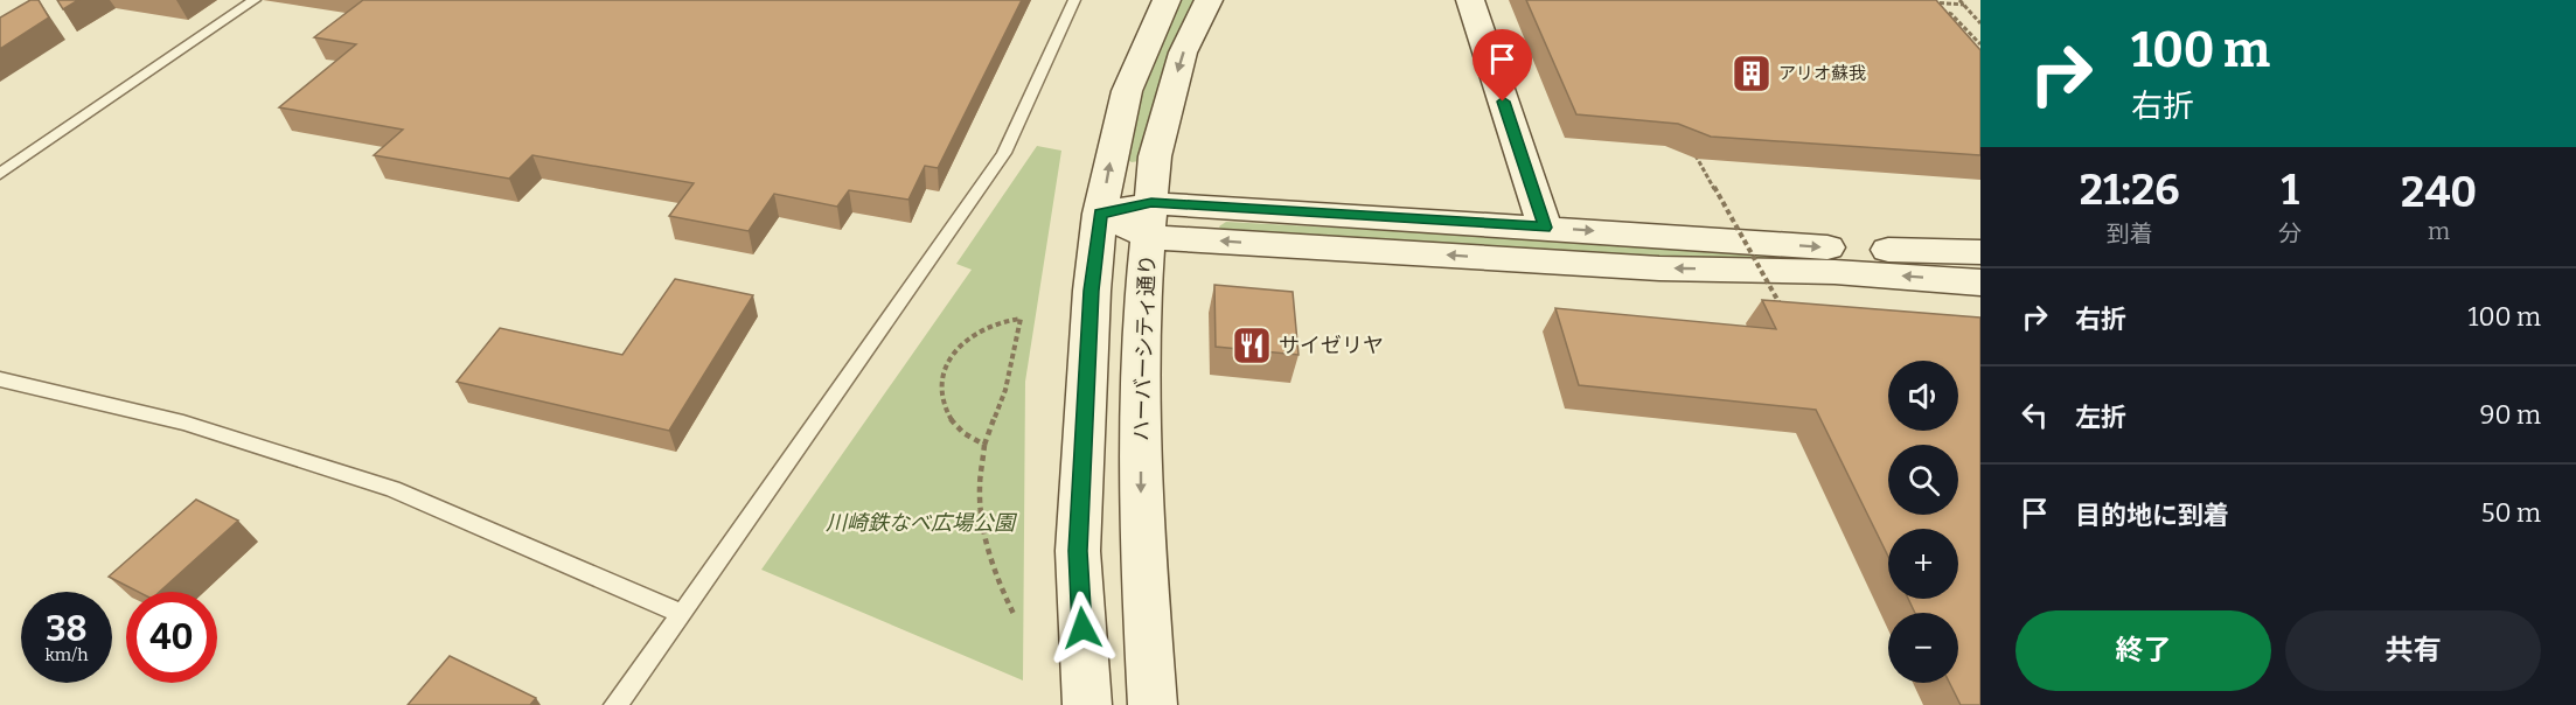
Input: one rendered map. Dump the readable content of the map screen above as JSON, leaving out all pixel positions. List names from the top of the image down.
{
  "streets": {
    "street": ["ハーバーシティ通り"]
  },
  "parks": ["川崎鉄なべ広場公園"],
  "places": {
    "building": ["アリオ蘇我"],
    "restaurant": ["サイゼリヤ"]
  },
  "page": {
    "turn": ["100 m", "右折"],
    "eta": [
      "21:26",
      "到着",
      "1",
      "分",
      "240",
      "m"
    ],
    "list": [
      {
        "name": "右折",
        "value": "100 m"
      },
      {
        "name": "左折",
        "value": "90 m"
      },
      {
        "name": "目的地に到着",
        "value": "50 m"
      }
    ],
    "map_buttons": ["+", "−"],
    "speed": "38 km/h",
    "limit": "40",
    "buttons": ["終了", "共有"]
  }
}
